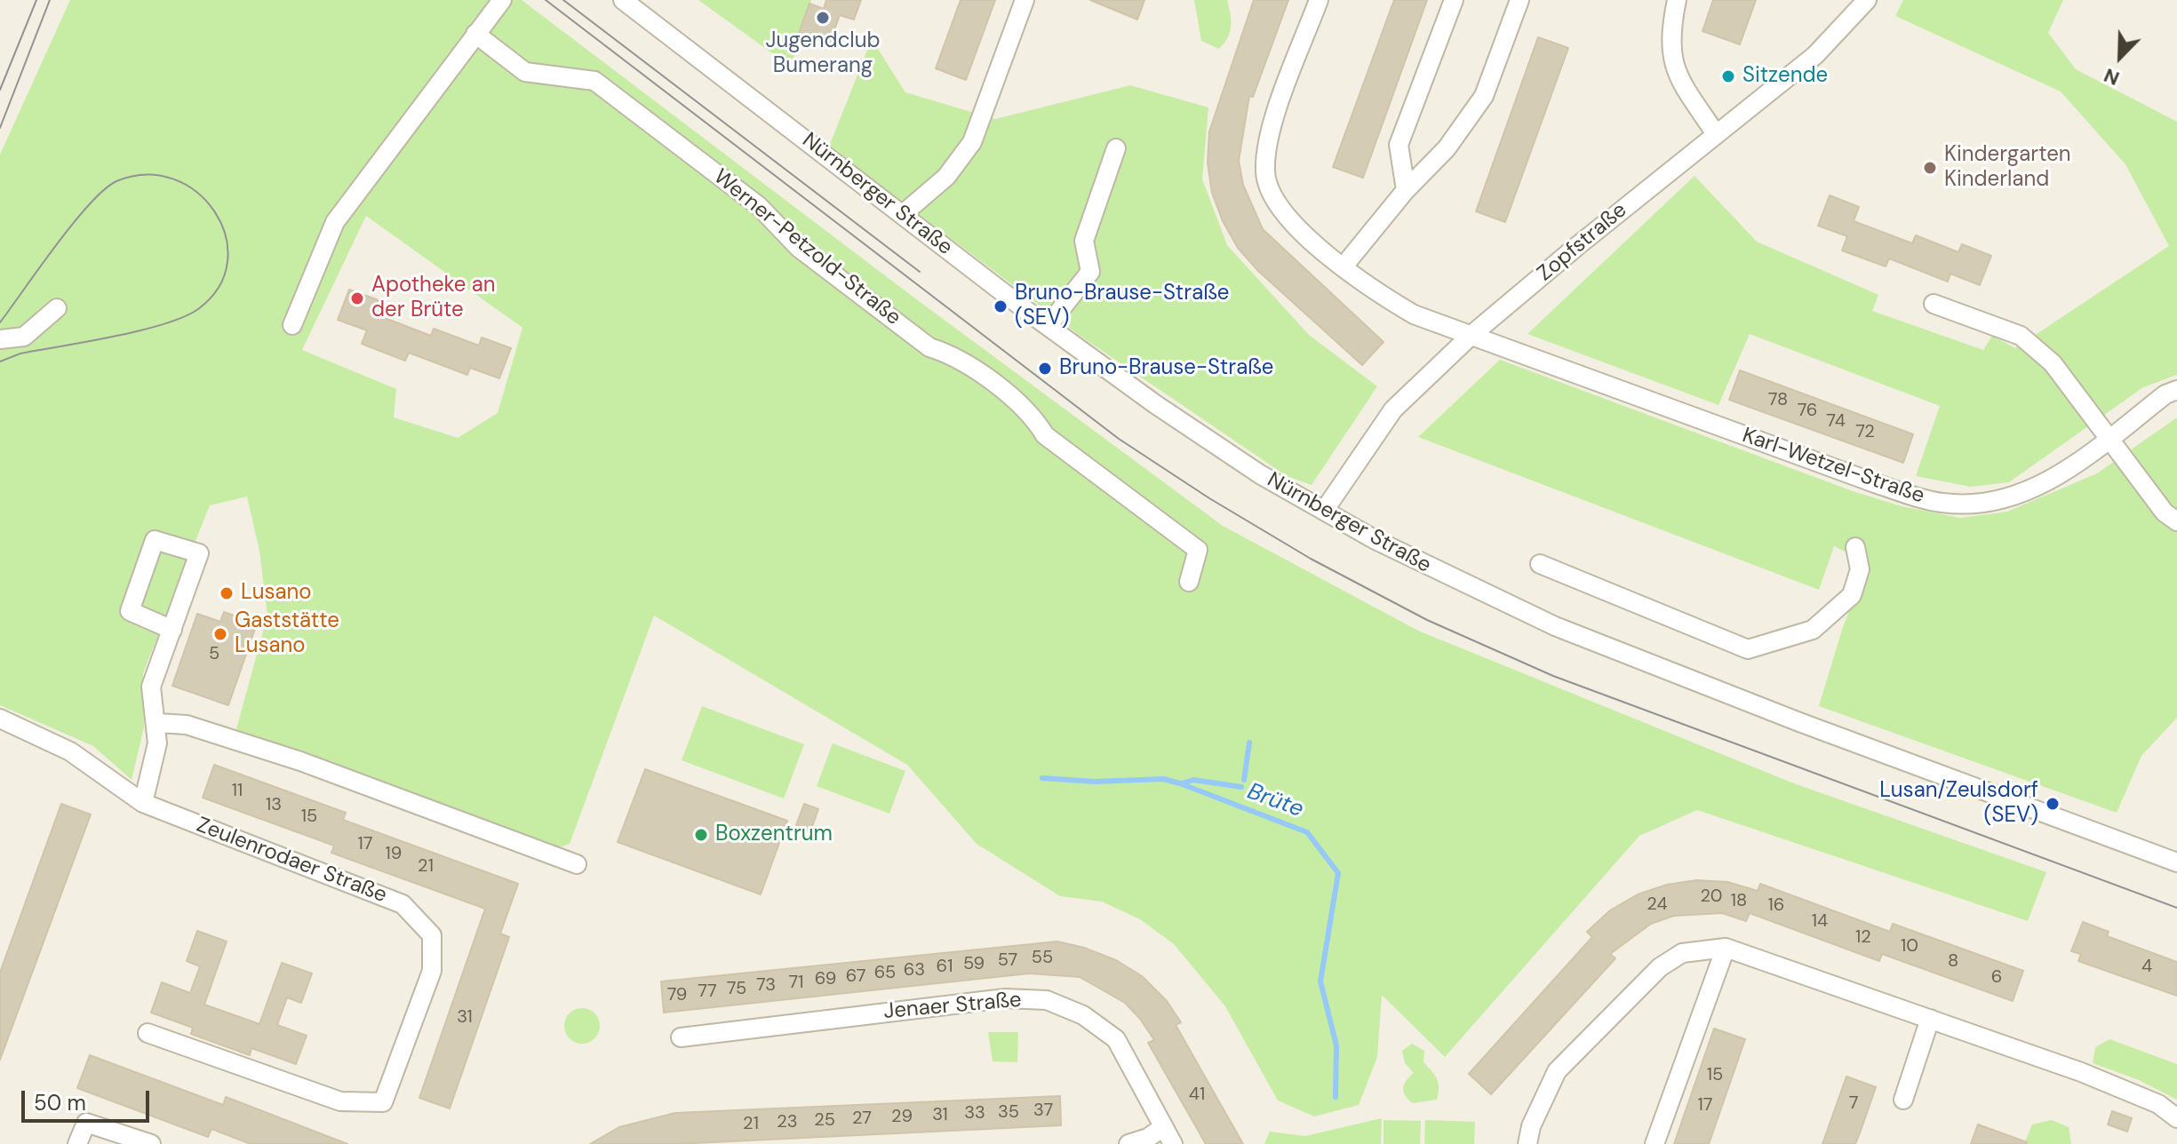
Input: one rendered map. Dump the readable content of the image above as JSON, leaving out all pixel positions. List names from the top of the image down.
{
  "streets": {
    "street": [
      "Nürnberger Straße",
      "Zopfstraße",
      "Werner-Petzold-Straße",
      "Karl-Wetzel-Straße",
      "Zeulenrodaer Straße",
      "Jenaer Straße"
    ]
  },
  "crossings": [
    ["Nürnberger Straße", "Zopfstraße"],
    ["Zopfstraße", "Karl-Wetzel-Straße"]
  ],
  "water": ["Brüte"],
  "places": [
    "Jugendclub Bumerang",
    "Sitzende",
    "Kindergarten Kinderland",
    "Apotheke an der Brüte",
    "Bruno-Brause-Straße (SEV)",
    "Bruno-Brause-Straße",
    "Lusano",
    "Gaststätte Lusano",
    "Lusan/Zeulsdorf (SEV)",
    "Boxzentrum"
  ],
  "house_numbers": [
    "78",
    "76",
    "74",
    "72",
    "5",
    "11",
    "13",
    "15",
    "17",
    "19",
    "21",
    "20",
    "18",
    "24",
    "16",
    "14",
    "12",
    "10",
    "55",
    "57",
    "8",
    "59",
    "61",
    "4",
    "63",
    "65",
    "67",
    "6",
    "69",
    "71",
    "73",
    "75",
    "77",
    "79",
    "31",
    "15",
    "41",
    "7",
    "17",
    "37",
    "35",
    "33",
    "31",
    "29",
    "27",
    "25",
    "23",
    "21"
  ],
  "scale_bar": "50 m",
  "north": "bottom left"
}
